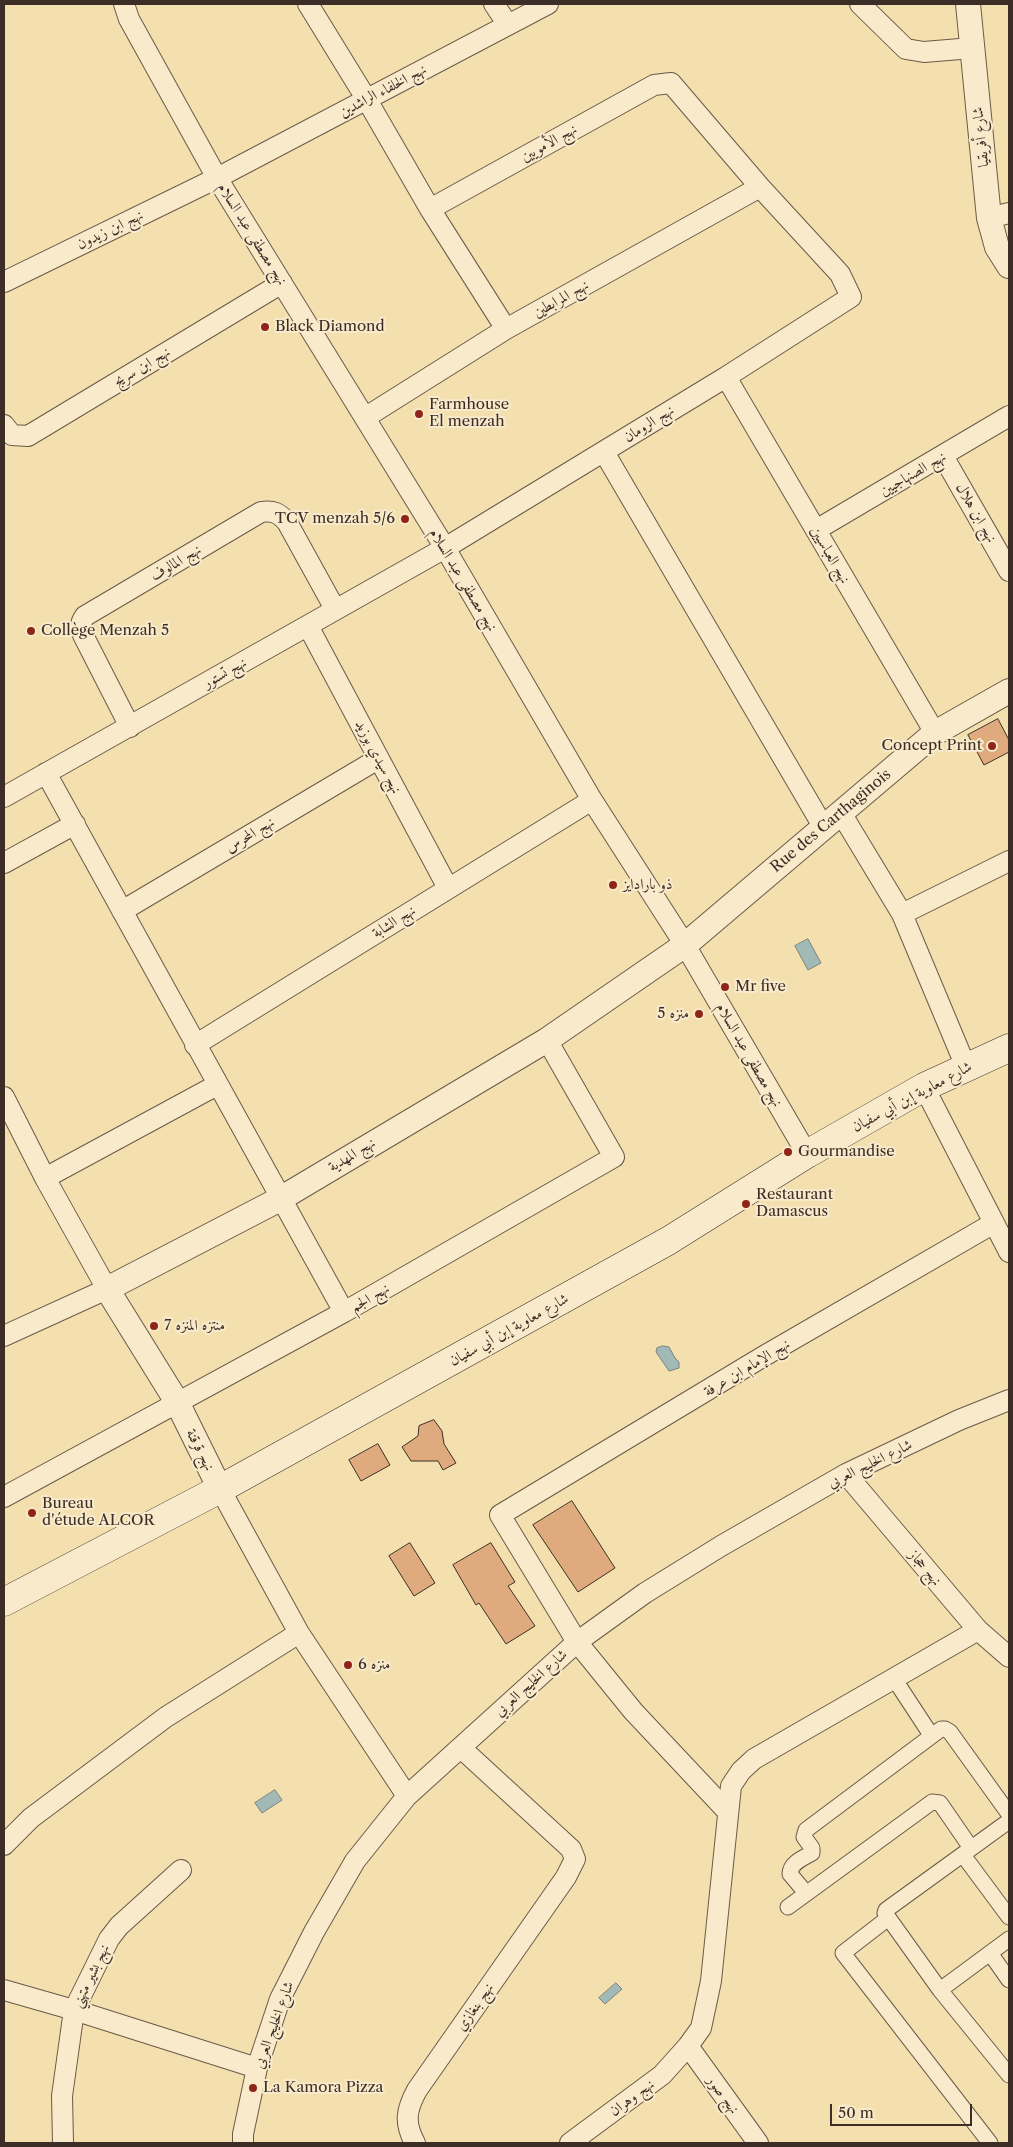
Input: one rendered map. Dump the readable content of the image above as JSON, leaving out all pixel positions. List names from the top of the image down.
{
  "streets": {
    "main road": ["شارع معاوية إبن أبي سفيان"],
    "street": [
      "نهج الخلفاء الراشدين",
      "شارع أفريقيا",
      "نهج الأمويين",
      "نهج ابن زيدون",
      "نهج مصطفى عبد السلام",
      "نهج المرابطين",
      "نهج ابن سريج",
      "نهج الرومان",
      "نهج الصنهاجيين",
      "نهج ابن هلال",
      "نهج العباسيين",
      "نهج المالوف",
      "نهج تستور",
      "نهج سيدي بوزيد",
      "Rue des Carthaginois",
      "نهج المحرس",
      "نهج الشابة",
      "نهج المهدية",
      "نهج الجم",
      "نهج الإمام ابن عرفة",
      "نهج قرقنة",
      "شارع الخليج العربي",
      "نهج حجاز",
      "نهج بشير متهني",
      "نهج بنغازي",
      "نهج صور",
      "نهج وهران"
    ]
  },
  "crossings": [
    ["نهج الخلفاء الراشدين", "نهج ابن زيدون"],
    ["نهج الخلفاء الراشدين", "نهج مصطفى عبد السلام"],
    ["نهج الأمويين", "نهج المرابطين"],
    ["نهج الأمويين", "نهج الرومان"],
    ["نهج ابن زيدون", "نهج مصطفى عبد السلام"],
    ["نهج مصطفى عبد السلام", "نهج المرابطين"],
    ["نهج مصطفى عبد السلام", "نهج ابن سريج"],
    ["نهج مصطفى عبد السلام", "نهج الرومان"],
    ["نهج مصطفى عبد السلام", "نهج تستور"],
    ["نهج مصطفى عبد السلام", "Rue des Carthaginois"],
    ["نهج مصطفى عبد السلام", "نهج الشابة"],
    ["نهج مصطفى عبد السلام", "شارع معاوية إبن أبي سفيان"],
    ["نهج مصطفى عبد السلام", "نهج المهدية"],
    ["نهج المرابطين", "نهج الرومان"],
    ["نهج الرومان", "نهج العباسيين"],
    ["نهج الرومان", "نهج تستور"],
    ["نهج الصنهاجيين", "نهج ابن هلال"],
    ["نهج الصنهاجيين", "نهج العباسيين"],
    ["نهج العباسيين", "Rue des Carthaginois"],
    ["نهج المالوف", "نهج تستور"],
    ["نهج تستور", "نهج سيدي بوزيد"],
    ["نهج سيدي بوزيد", "نهج المحرس"],
    ["نهج سيدي بوزيد", "نهج الشابة"],
    ["Rue des Carthaginois", "نهج المهدية"],
    ["شارع معاوية إبن أبي سفيان", "نهج قرقنة"],
    ["نهج المهدية", "نهج الجم"],
    ["نهج المهدية", "نهج قرقنة"],
    ["نهج الجم", "نهج قرقنة"],
    ["نهج الإمام ابن عرفة", "شارع الخليج العربي"],
    ["نهج قرقنة", "شارع الخليج العربي"],
    ["شارع الخليج العربي", "نهج حجاز"],
    ["شارع الخليج العربي", "نهج بنغازي"],
    ["نهج حجاز", "نهج وهران"],
    ["نهج صور", "نهج وهران"]
  ],
  "places": [
    "Black Diamond",
    "Farmhouse El menzah",
    "TCV menzah 5/6",
    "Collège Menzah 5",
    "Concept Print",
    "ذو بارادايز",
    "Mr five",
    "منزه 5",
    "Gourmandise",
    "Restaurant Damascus",
    "منتزه المنزه 7",
    "Bureau d'étude ALCOR",
    "منزه 6",
    "La Kamora Pizza"
  ],
  "scale_bar": "50 m"
}
